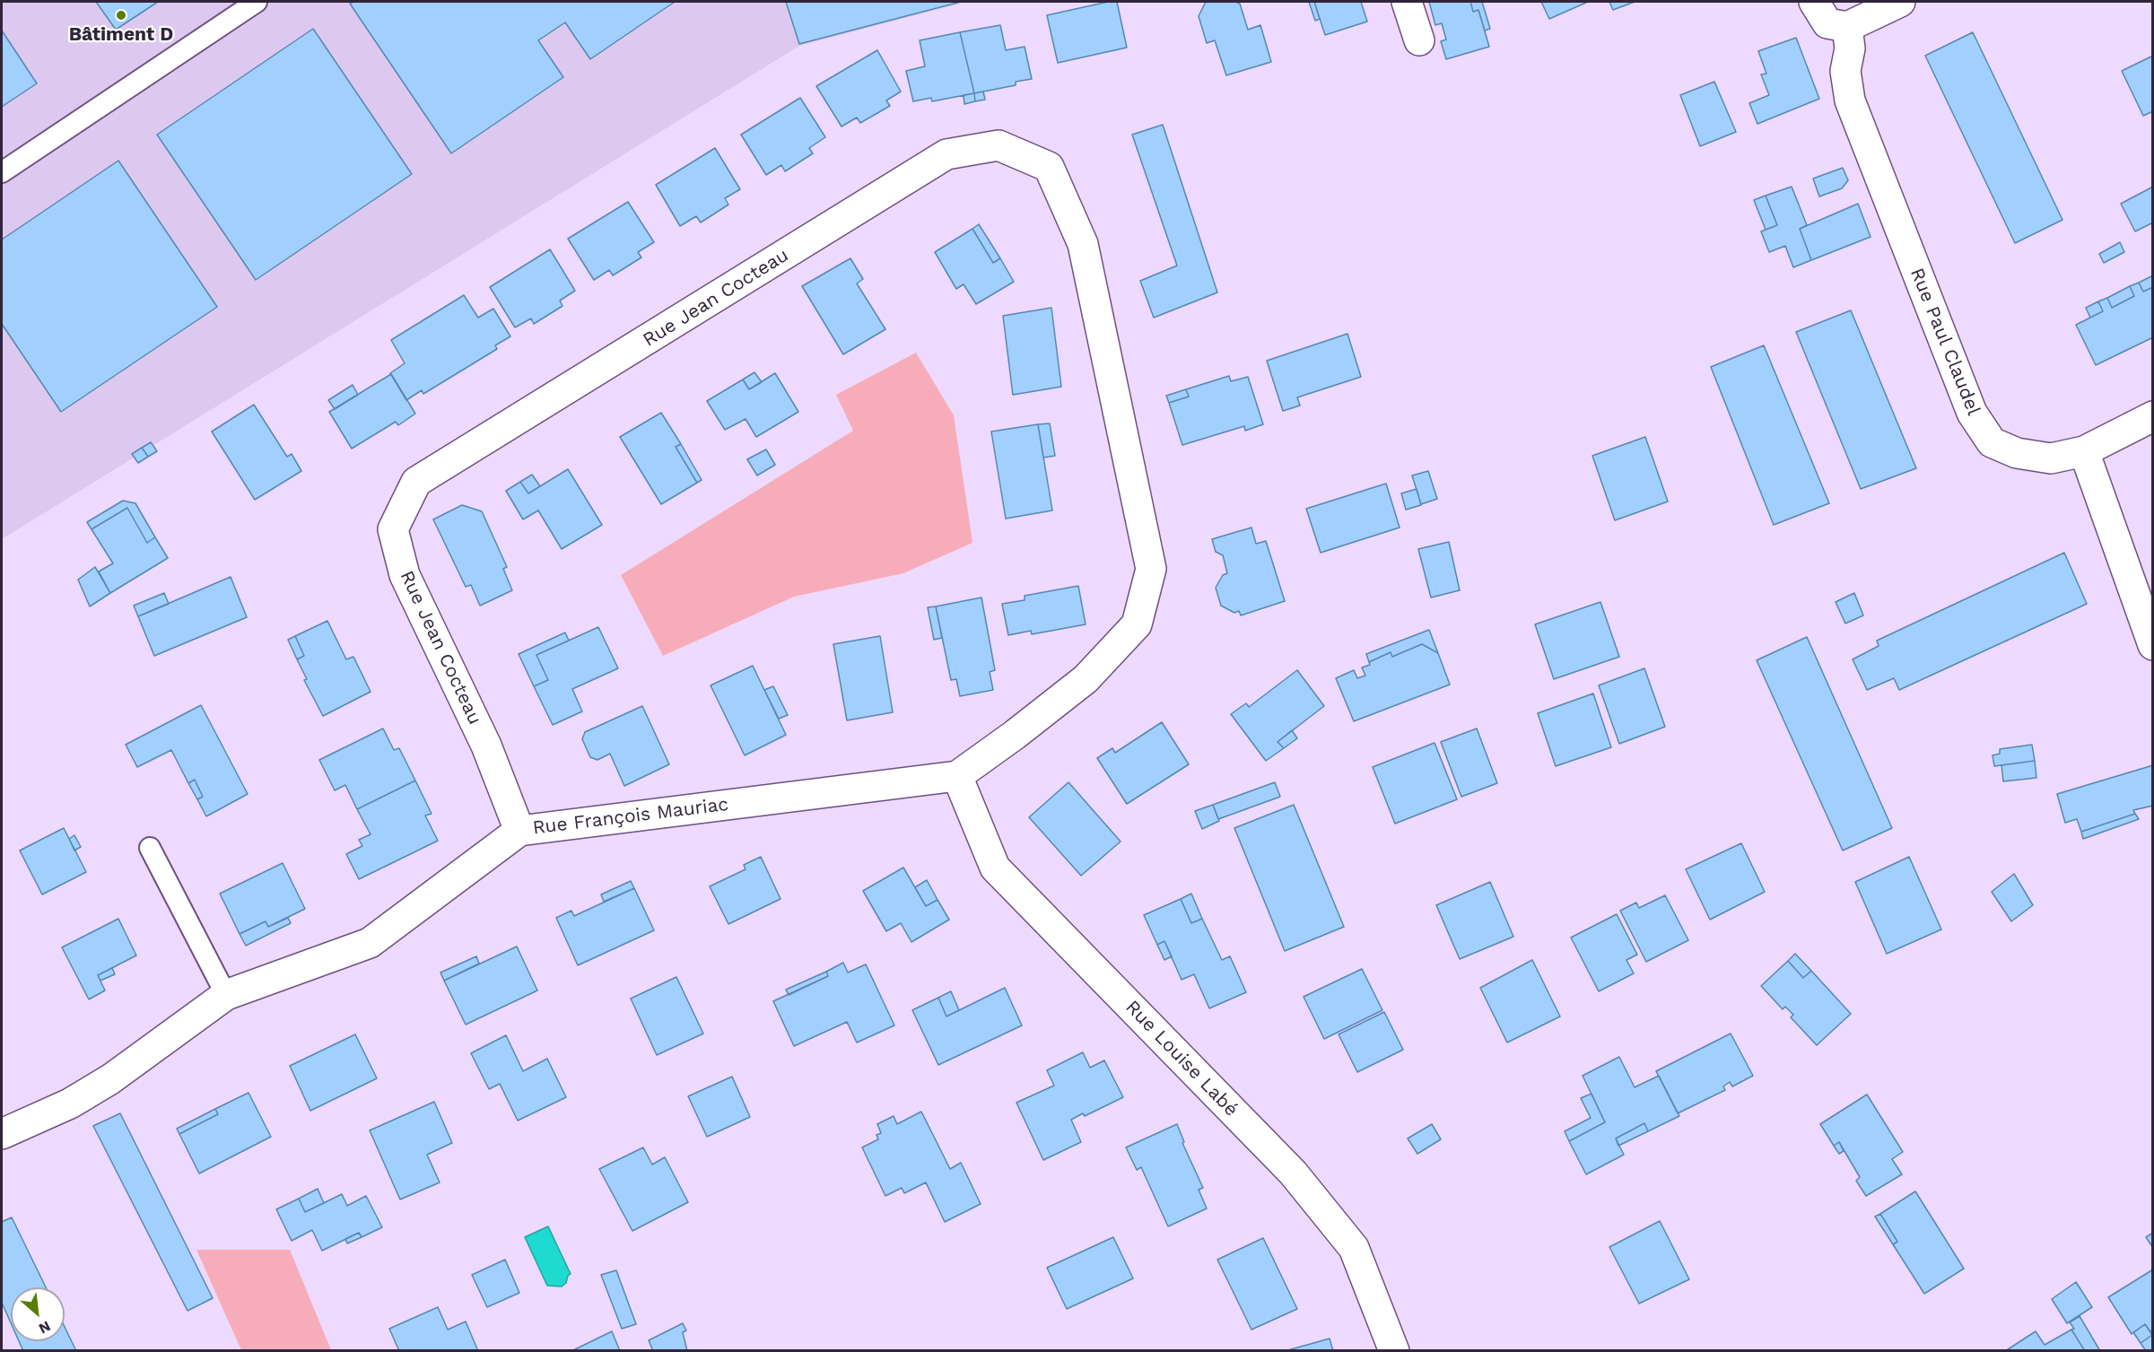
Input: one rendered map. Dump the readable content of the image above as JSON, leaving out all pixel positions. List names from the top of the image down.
{
  "streets": {
    "street": [
      "Rue Jean Cocteau",
      "Rue Paul Claudel",
      "Rue François Mauriac",
      "Rue Louise Labé"
    ]
  },
  "crossings": [
    ["Rue Jean Cocteau", "Rue François Mauriac"],
    ["Rue François Mauriac", "Rue Louise Labé"]
  ],
  "places": ["Bâtiment D"],
  "north": "bottom right"
}
